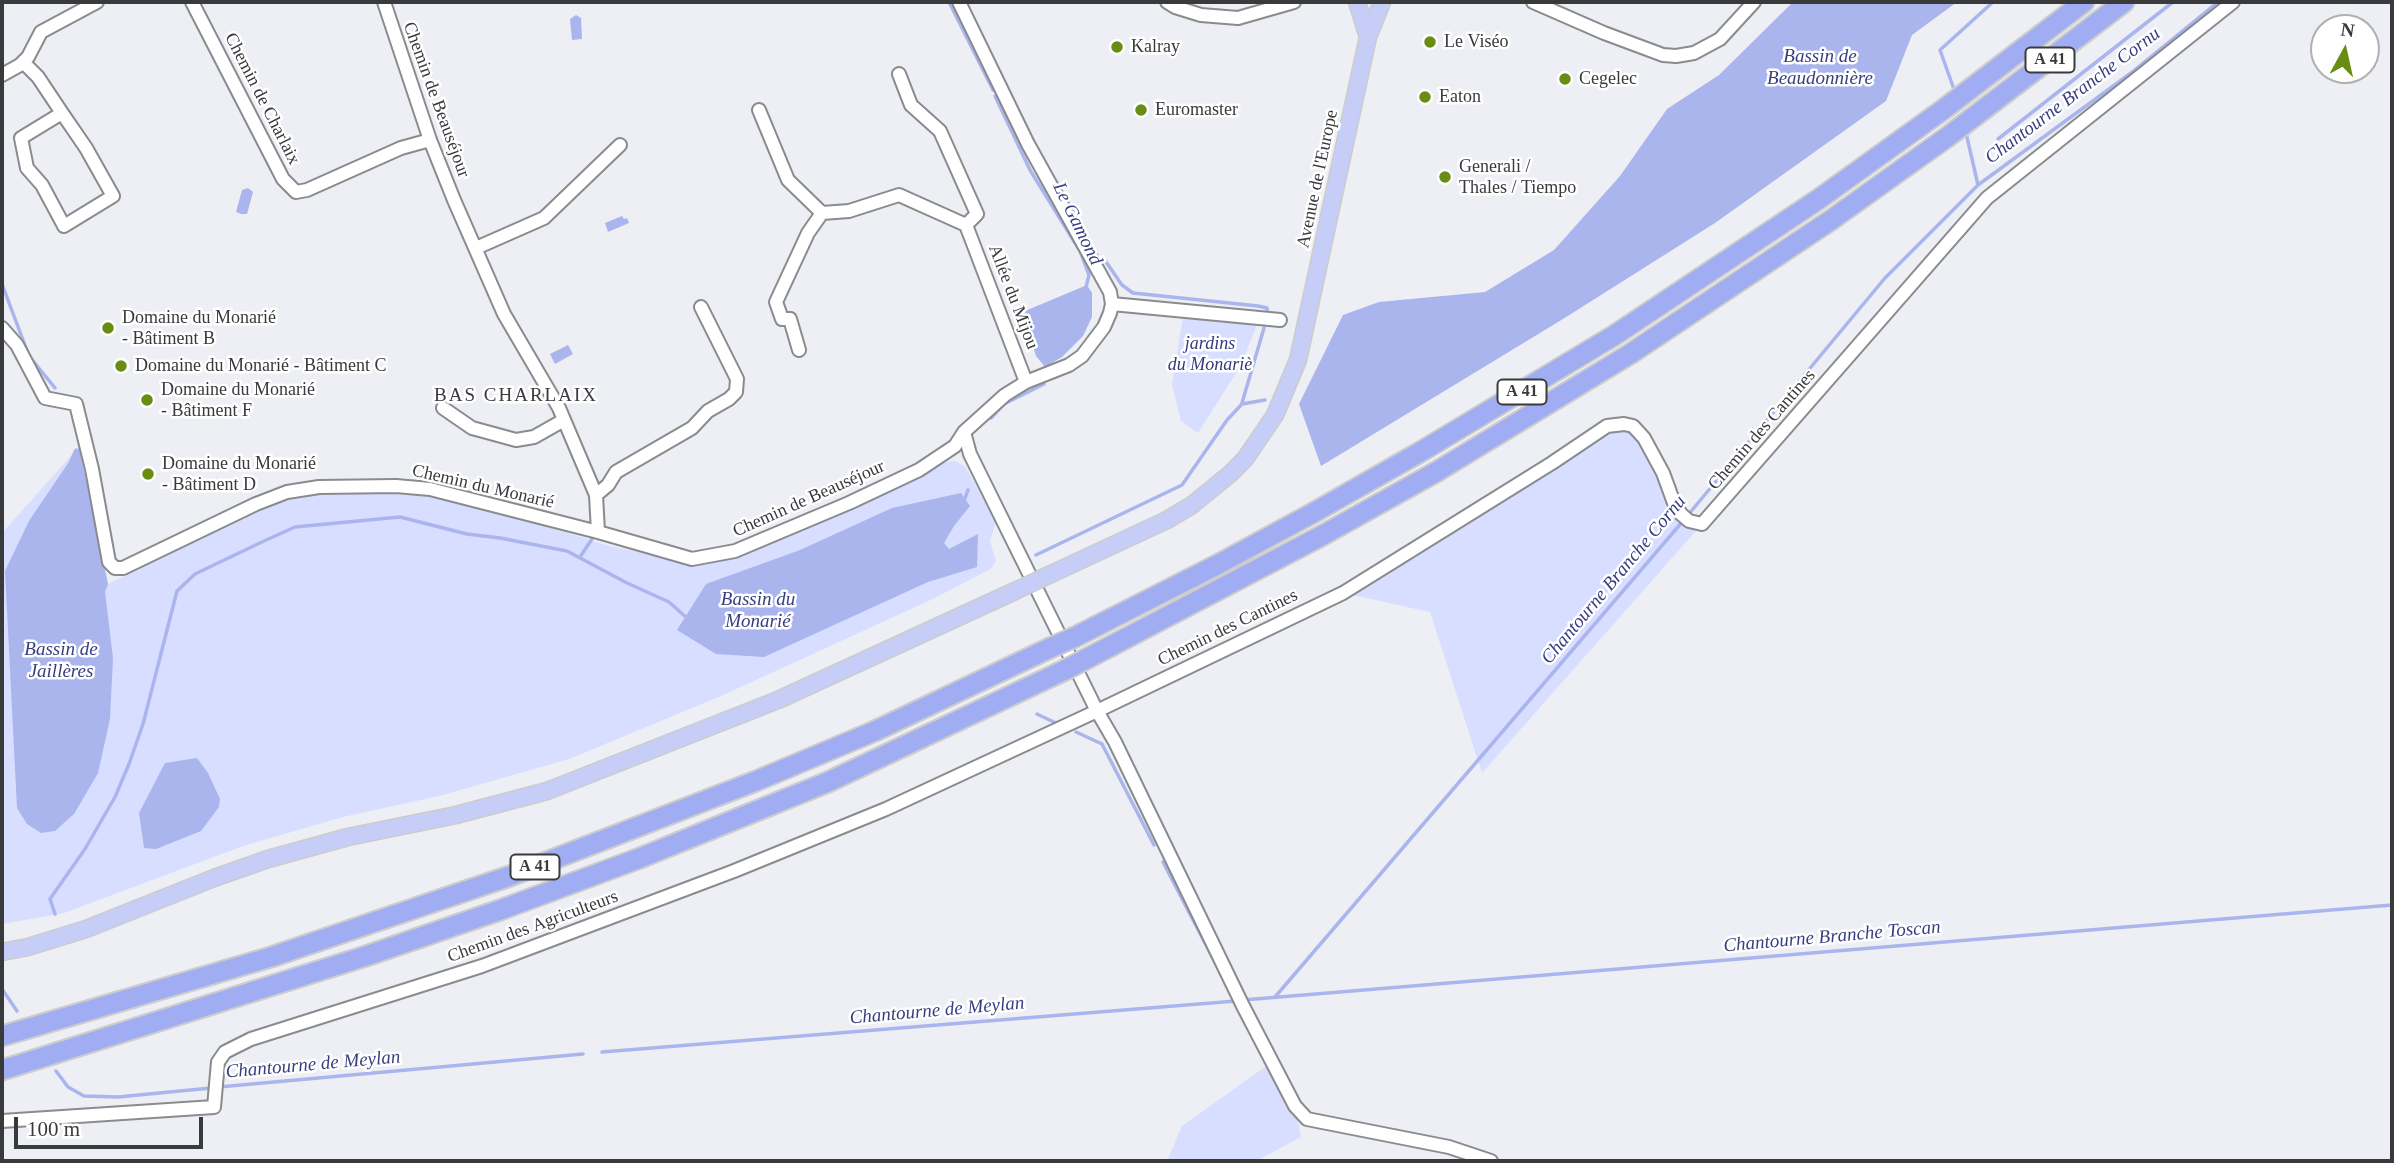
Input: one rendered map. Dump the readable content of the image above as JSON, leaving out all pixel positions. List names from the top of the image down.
{
  "streets": {
    "highway": ["A 41"],
    "main road": ["Avenue de l'Europe"],
    "street": [
      "Chemin de Charlaix",
      "Chemin de Beauséjour",
      "Allée du Mijou",
      "Chemin des Cantines",
      "Chemin du Monarié",
      "Chemin des Agriculteurs"
    ]
  },
  "crossings": [
    ["Chemin de Charlaix", "Chemin de Beauséjour"],
    ["Chemin de Beauséjour", "Allée du Mijou"],
    ["Chemin de Beauséjour", "Chemin du Monarié"],
    ["Chemin des Cantines", "Chemin des Agriculteurs"]
  ],
  "districts": ["BAS CHARLAIX"],
  "water": [
    "Bassin de Beaudonnière",
    "Chantourne Branche Cornu",
    "Le Gamond",
    "Bassin du Monarié",
    "Bassin de Jaillères",
    "Chantourne Branche Toscan",
    "Chantourne de Meylan"
  ],
  "parks": ["jardins du Monariè"],
  "places": [
    "Le Viséo",
    "Kalray",
    "Cegelec",
    "Eaton",
    "Euromaster",
    "Generali / Thales / Tiempo",
    "Domaine du Monarié - Bâtiment B",
    "Domaine du Monarié - Bâtiment C",
    "Domaine du Monarié - Bâtiment F",
    "Domaine du Monarié - Bâtiment D"
  ],
  "scale_bar": "100 m",
  "north": "top"
}
